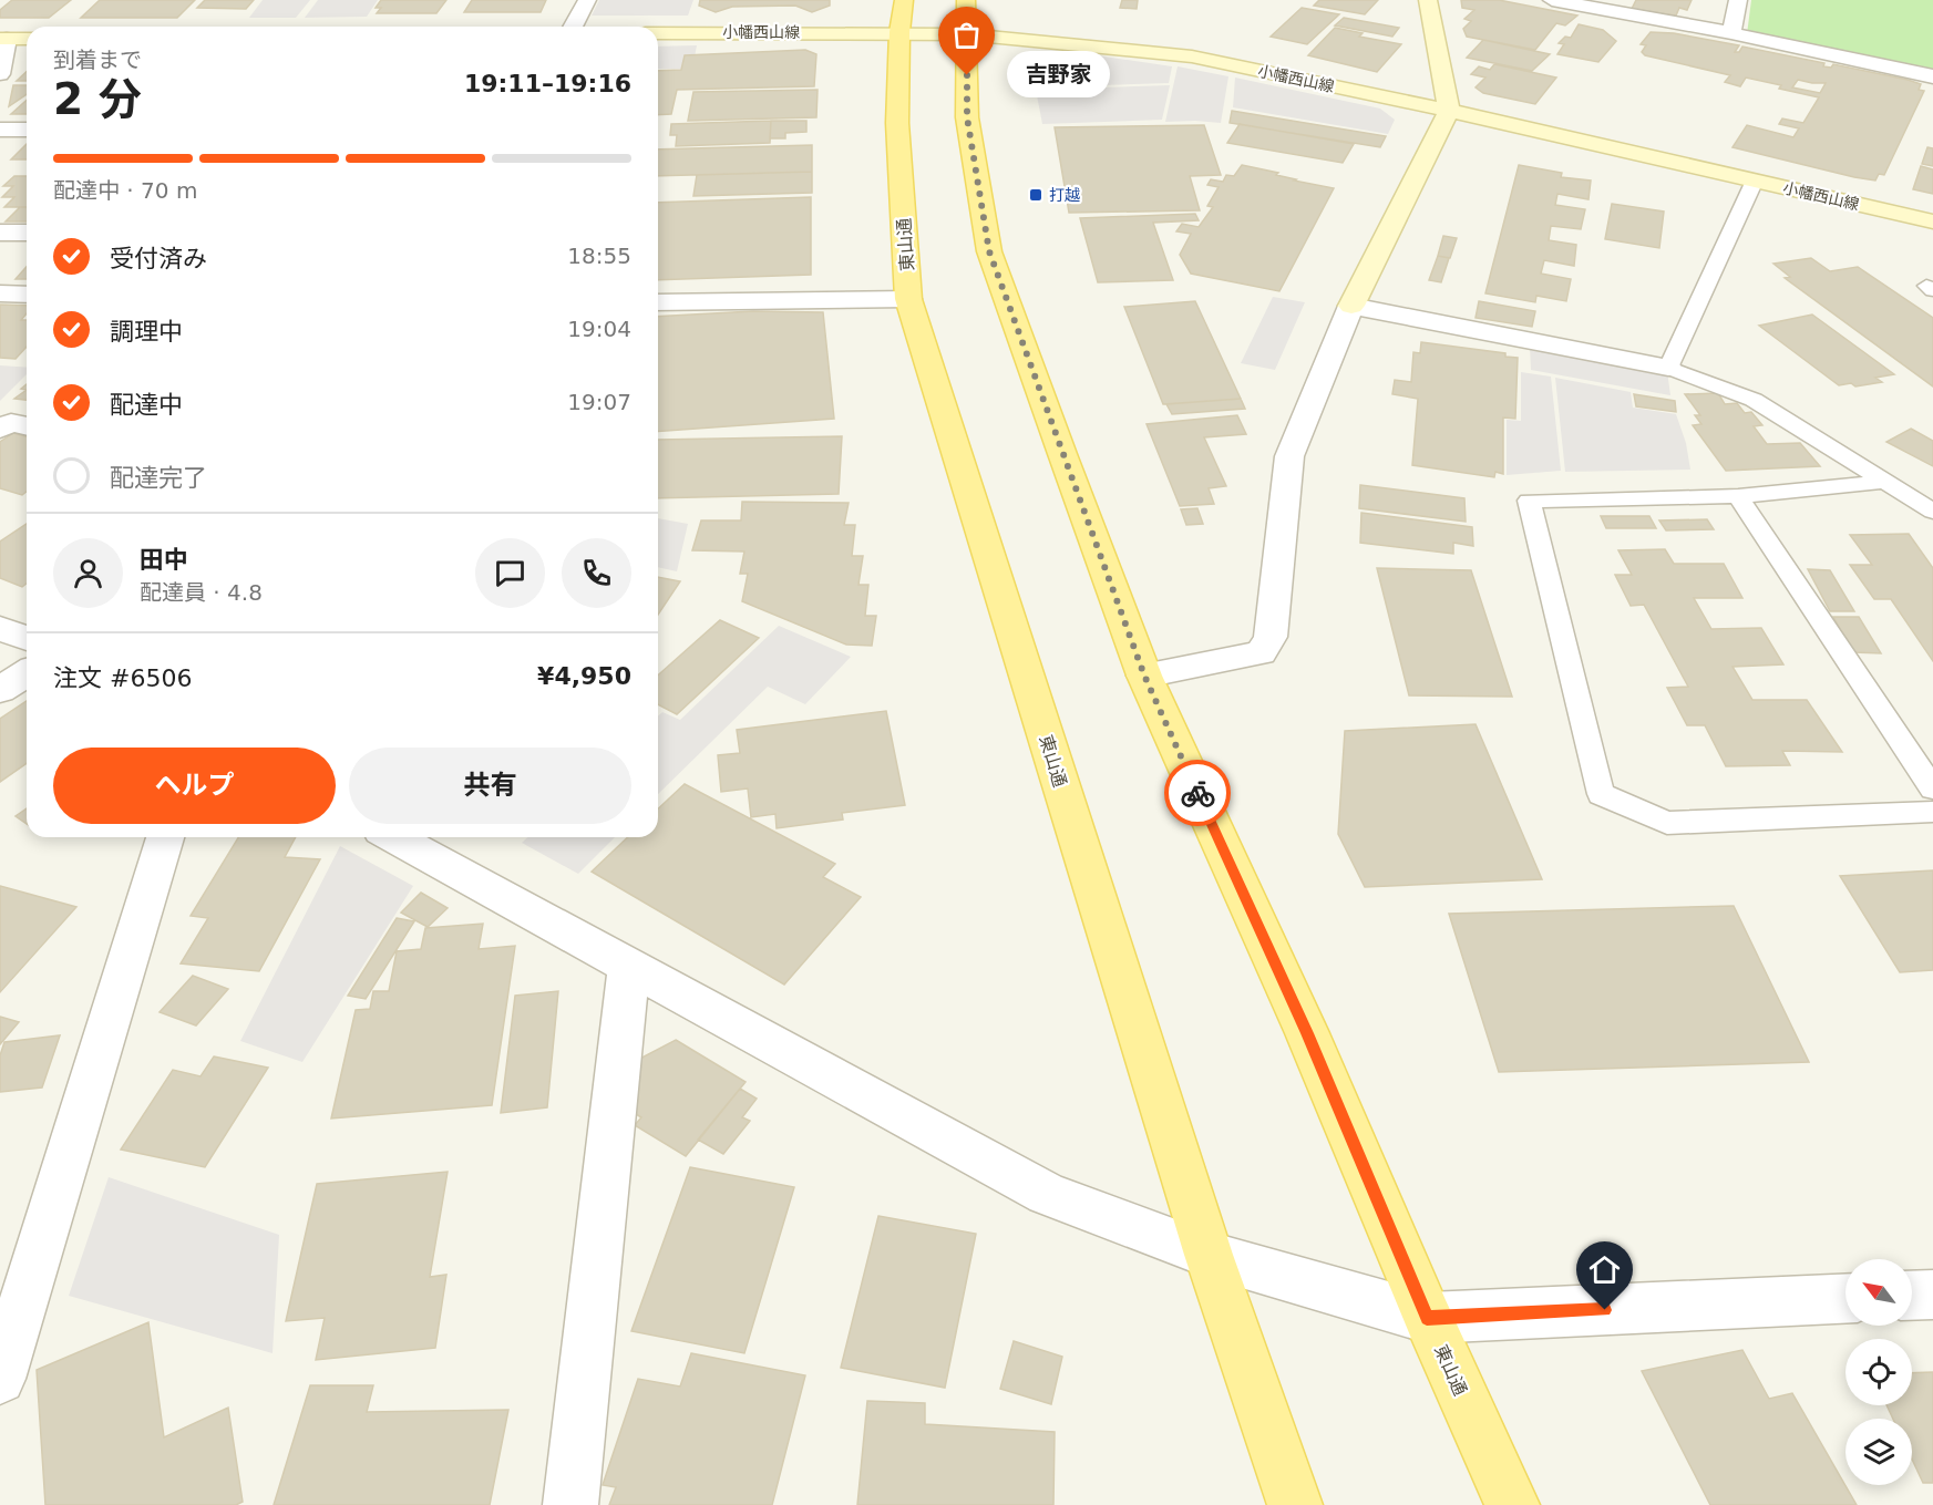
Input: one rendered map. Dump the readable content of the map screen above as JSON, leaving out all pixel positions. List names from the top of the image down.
{
  "streets": {
    "main road": ["東山通"],
    "street": ["小幡西山線"]
  },
  "crossings": [
    ["小幡西山線", "東山通"]
  ],
  "places": {
    "other": ["吉野家"],
    "transit": ["打越"]
  },
  "north": "top left",
  "page": {
    "heading": ["2 分", "到着まで", "19:11–19:16"],
    "panel": [
      "田中",
      "配達員 · 4.8",
      "注文 #6506",
      "¥4,950"
    ],
    "bubble": "吉野家",
    "bar": "配達中 · 70 m",
    "list": [
      ["受付済み", "18:55"],
      ["調理中", "19:04"],
      ["配達中", "19:07"],
      "配達完了"
    ],
    "buttons": ["ヘルプ", "共有"]
  }
}
